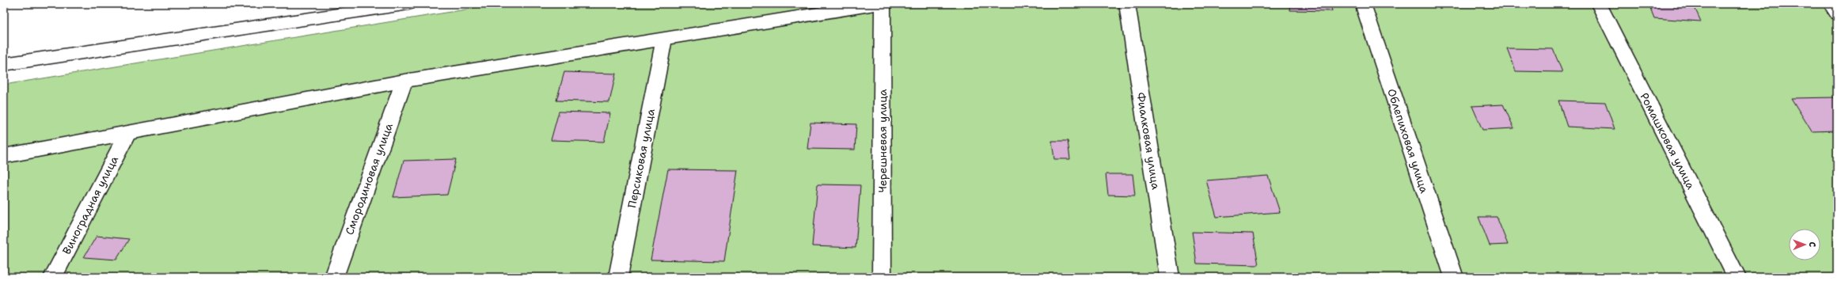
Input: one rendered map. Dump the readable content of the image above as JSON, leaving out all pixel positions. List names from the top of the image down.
{
  "streets": {
    "street": [
      "Черешневая улица",
      "Фиалковая улица",
      "Облепиховая улица",
      "Ромашковая улица",
      "Персиковая улица",
      "Смородиновая улица",
      "Виноградная улица"
    ]
  },
  "north": "right"
}
